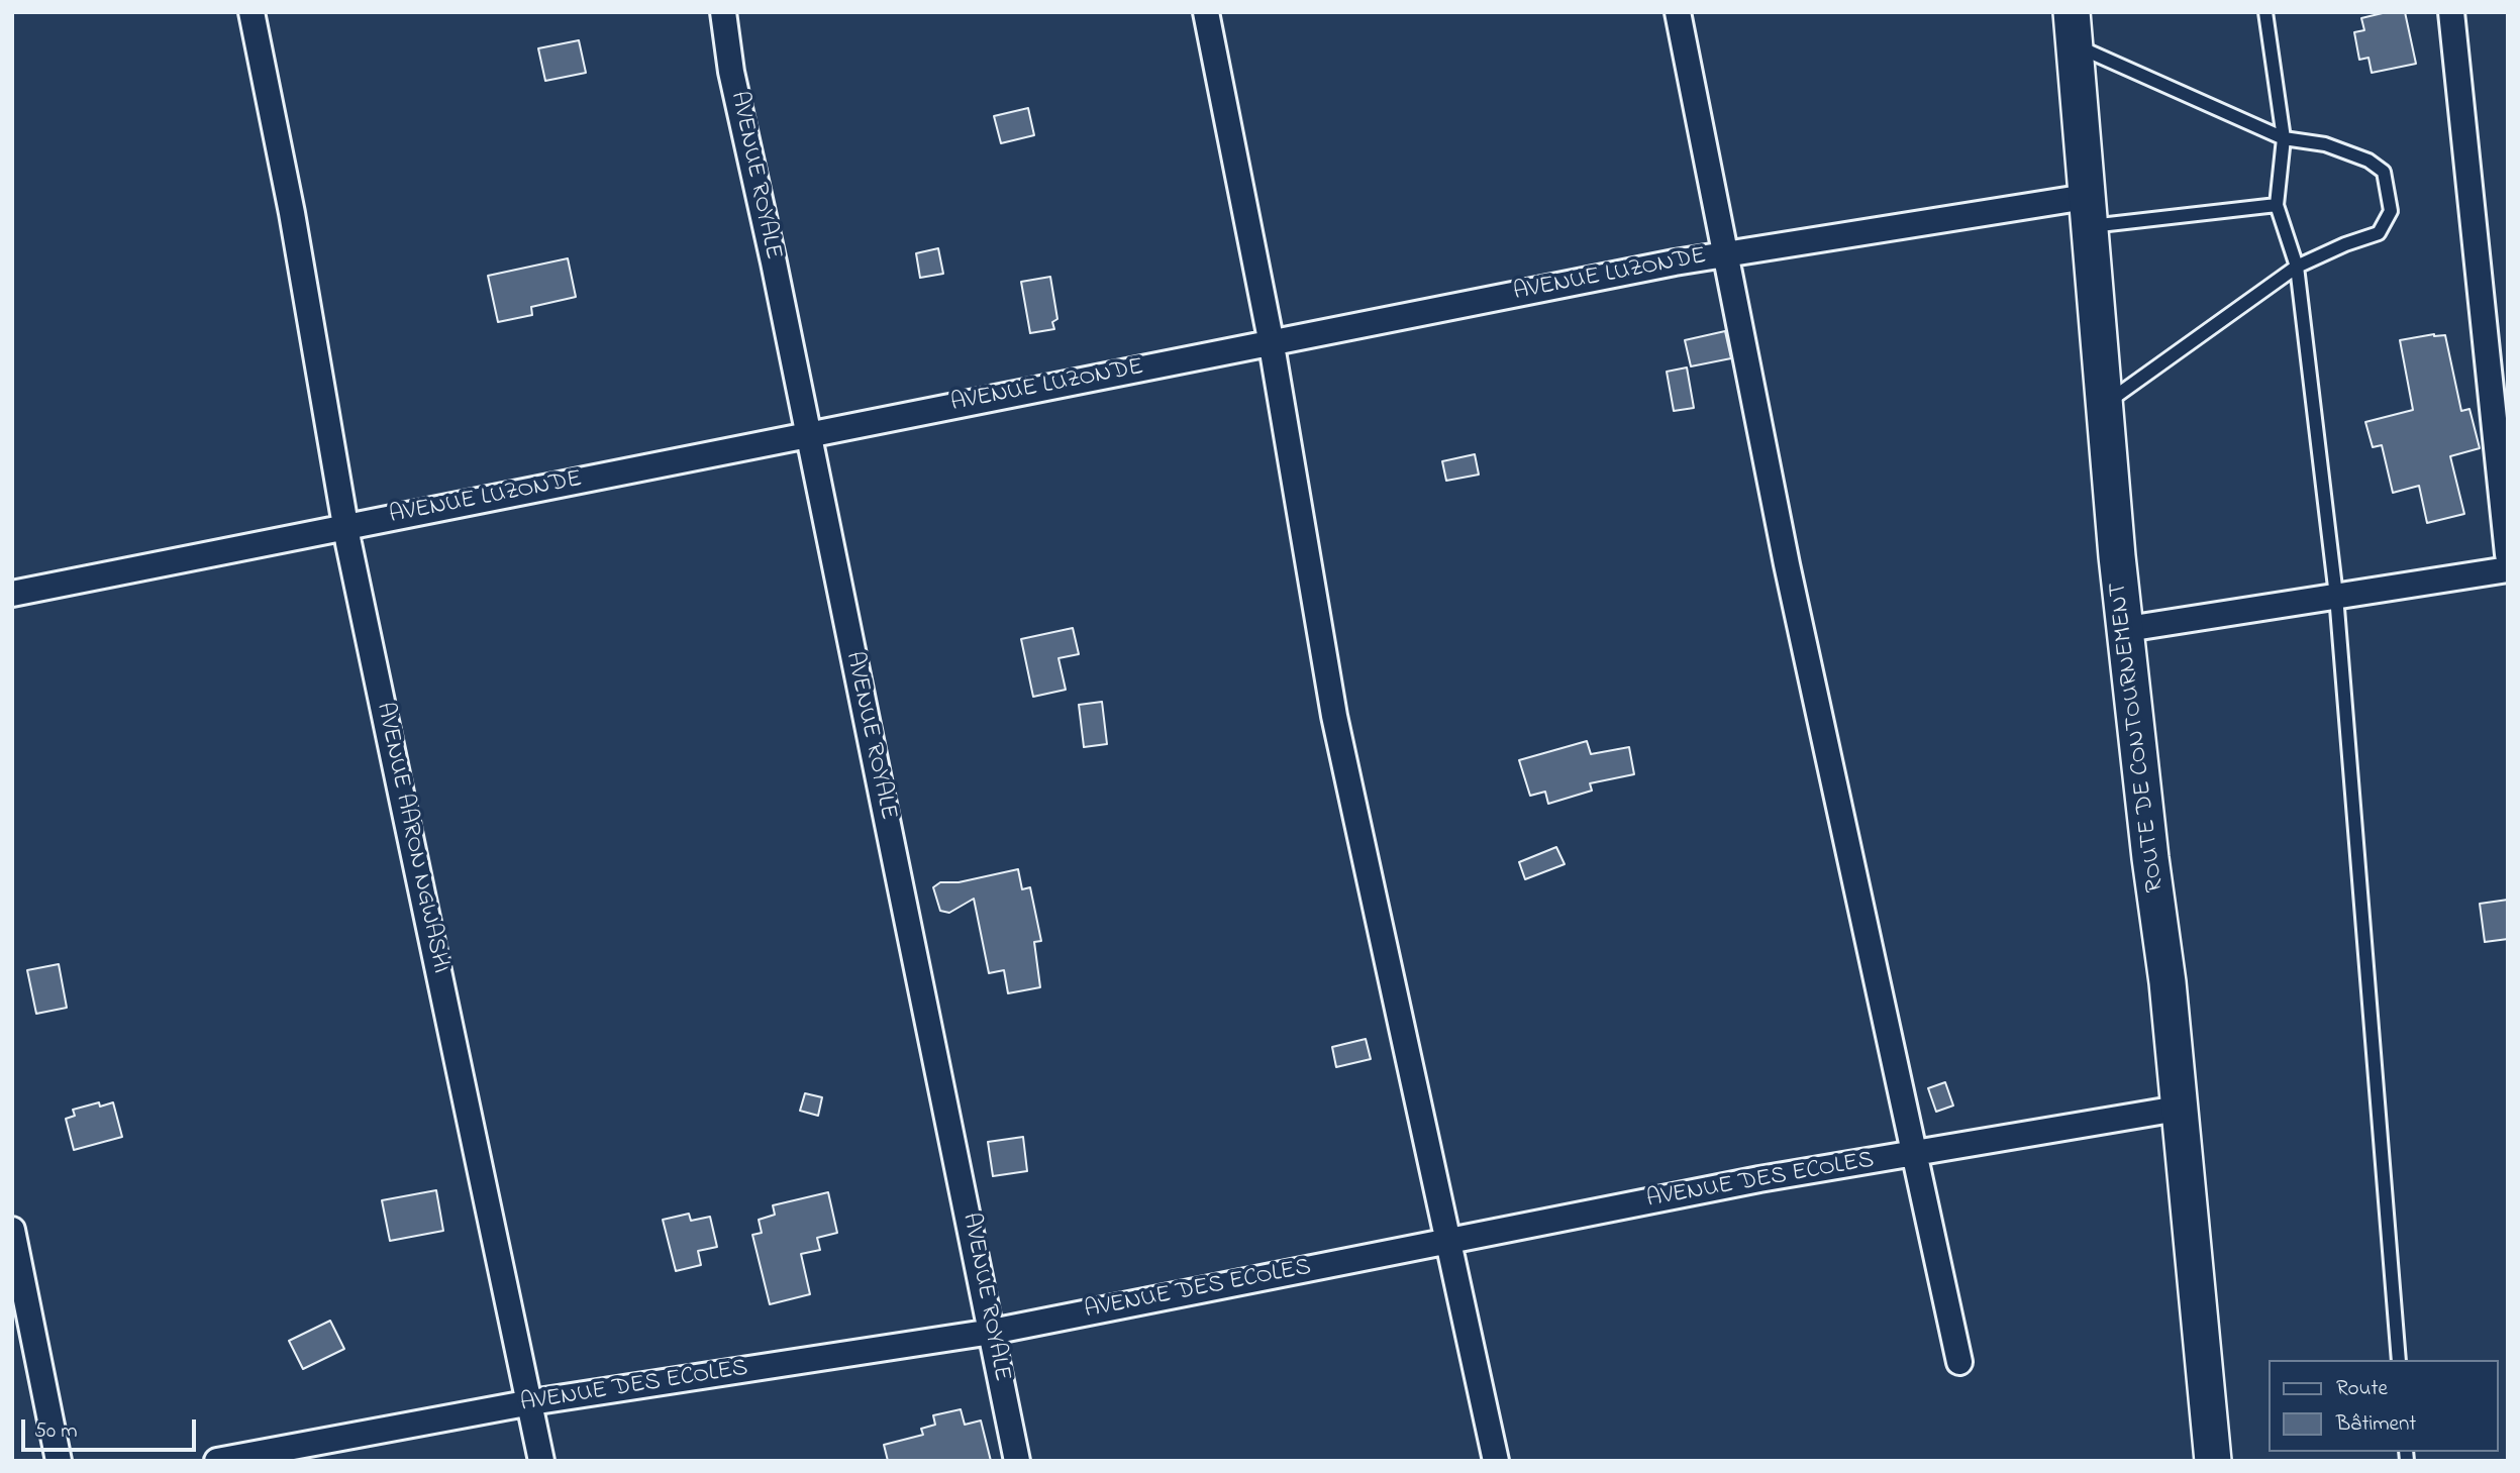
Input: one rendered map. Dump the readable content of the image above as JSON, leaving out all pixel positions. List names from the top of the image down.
{
  "streets": {
    "street": [
      "AVENUE ROYALE",
      "AVENUE LUZONDE",
      "ROUTE DE CONTOURNEMENT",
      "AVENUE AARON NGWASHI",
      "AVENUE DES ECOLES"
    ]
  },
  "crossings": [
    ["AVENUE ROYALE", "AVENUE LUZONDE"],
    ["AVENUE ROYALE", "AVENUE DES ECOLES"],
    ["AVENUE LUZONDE", "ROUTE DE CONTOURNEMENT"],
    ["AVENUE LUZONDE", "AVENUE AARON NGWASHI"],
    ["ROUTE DE CONTOURNEMENT", "AVENUE DES ECOLES"],
    ["AVENUE AARON NGWASHI", "AVENUE DES ECOLES"]
  ],
  "legend": ["Route", "Bâtiment"],
  "scale_bar": "50 m"
}
